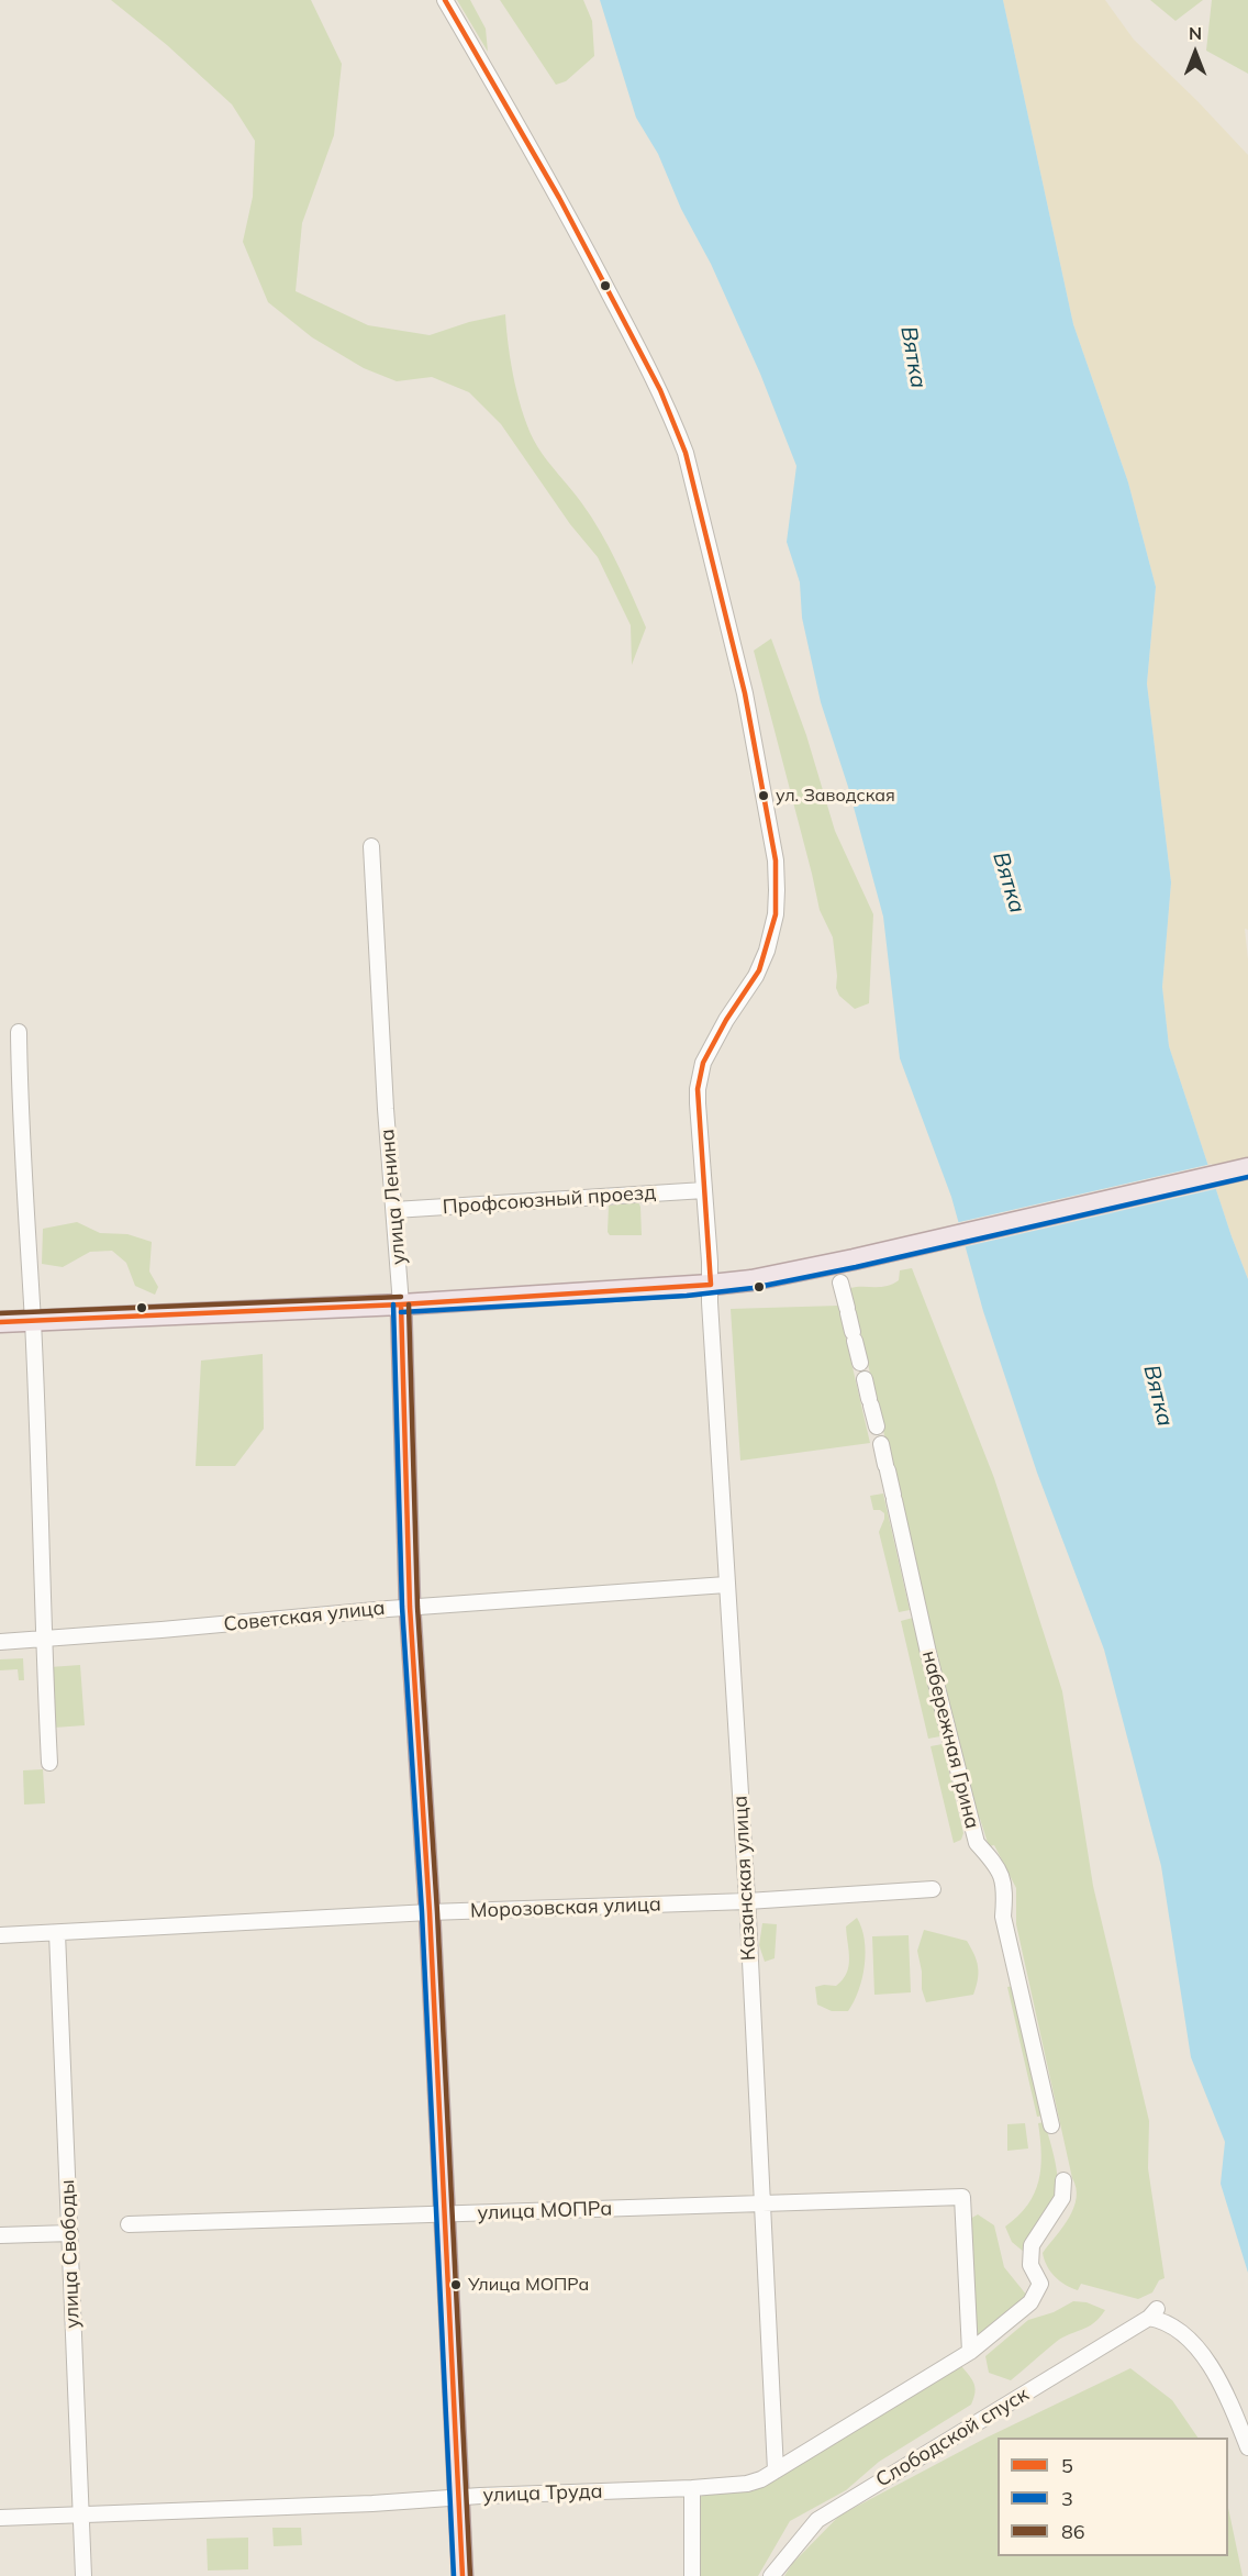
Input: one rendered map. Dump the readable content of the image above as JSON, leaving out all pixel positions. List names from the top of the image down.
{
  "streets": {
    "main road": ["улица Ленина"],
    "street": [
      "Профсоюзный проезд",
      "Советская улица",
      "набережная Грина",
      "Казанская улица",
      "Морозовская улица",
      "улица МОПРа",
      "улица Свободы",
      "Слободской спуск",
      "улица Труда"
    ]
  },
  "crossings": [
    ["улица Ленина", "Профсоюзный проезд"],
    ["улица Ленина", "Советская улица"],
    ["улица Ленина", "Морозовская улица"],
    ["улица Ленина", "улица МОПРа"],
    ["улица Ленина", "улица Труда"],
    ["Профсоюзный проезд", "Казанская улица"],
    ["Советская улица", "Казанская улица"],
    ["Казанская улица", "Морозовская улица"],
    ["Казанская улица", "улица МОПРа"],
    ["Казанская улица", "улица Труда"],
    ["Морозовская улица", "улица Свободы"],
    ["улица МОПРа", "улица Труда"],
    ["улица Свободы", "улица Труда"]
  ],
  "water": ["Вятка"],
  "places": ["ул. Заводская", "Улица МОПРа"],
  "lines": ["transit line 5", "transit line 3", "transit line 86"],
  "legend": ["5", "3", "86"],
  "north": "top"
}
